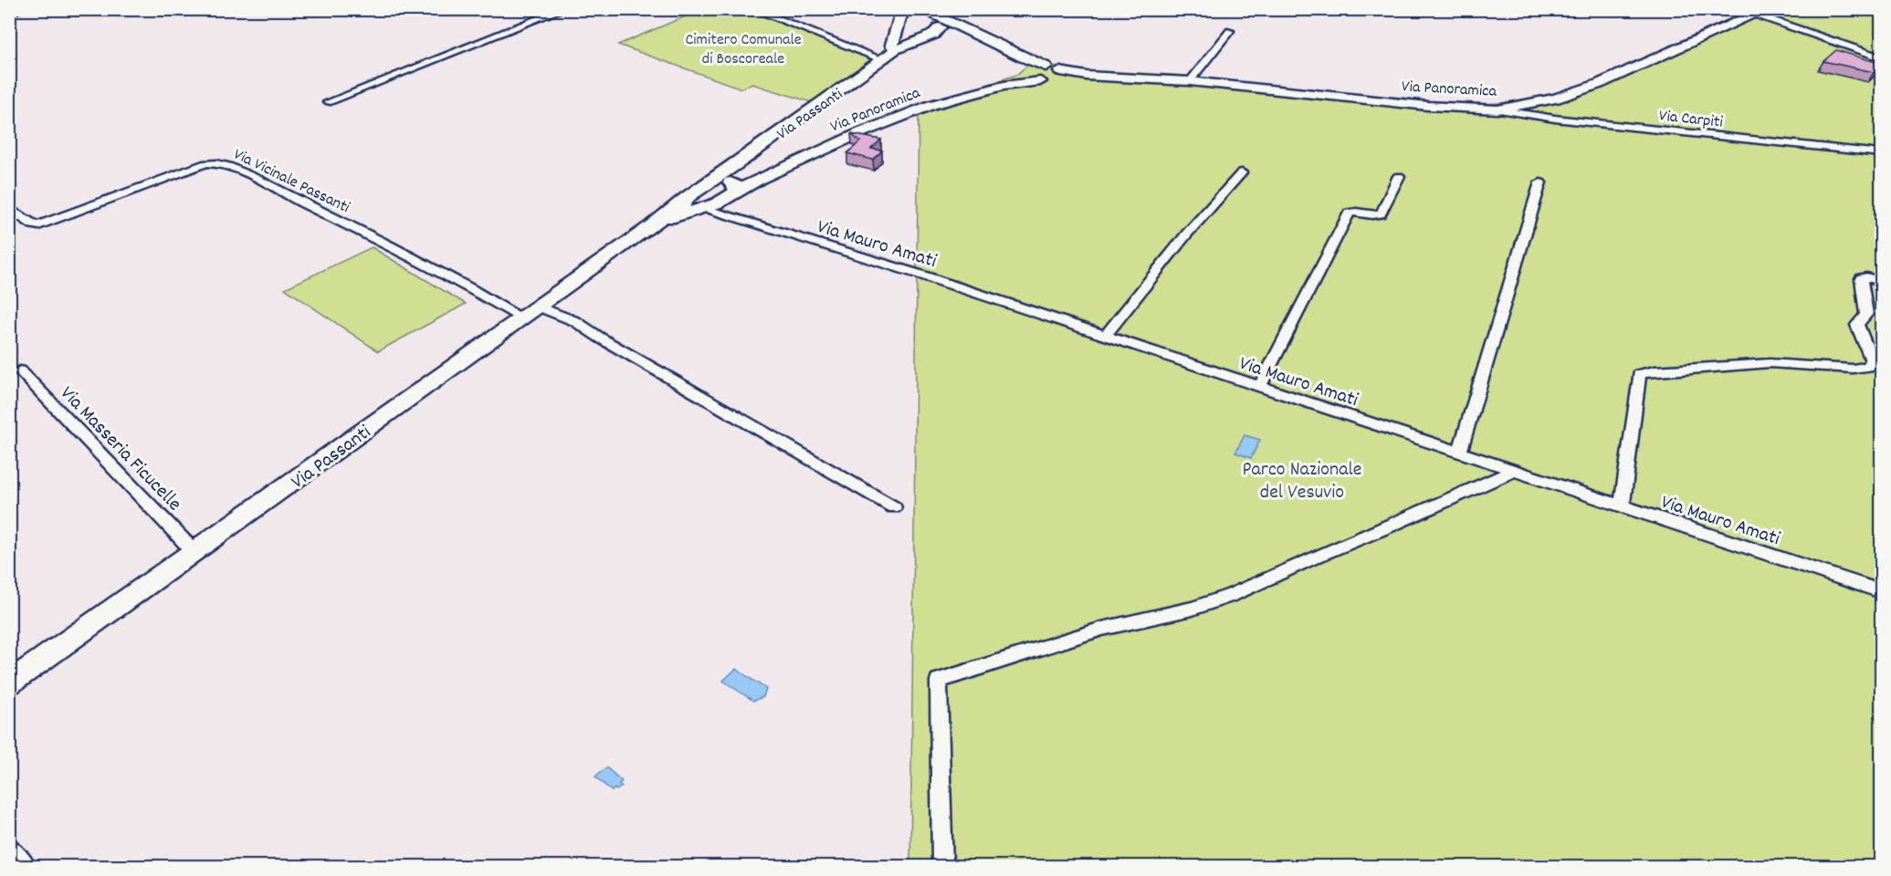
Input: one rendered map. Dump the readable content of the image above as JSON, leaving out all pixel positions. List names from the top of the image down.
{
  "streets": {
    "street": [
      "Via Panoramica",
      "Via Passanti",
      "Via Carpiti",
      "Via Vicinale Passanti",
      "Via Mauro Amati",
      "Via Masseria Ficucelle"
    ]
  },
  "crossings": [
    ["Via Panoramica", "Via Passanti"],
    ["Via Panoramica", "Via Carpiti"],
    ["Via Passanti", "Via Vicinale Passanti"],
    ["Via Passanti", "Via Mauro Amati"],
    ["Via Passanti", "Via Masseria Ficucelle"]
  ],
  "parks": ["Cimitero Comunale di Boscoreale", "Parco Nazionale del Vesuvio"]
}
